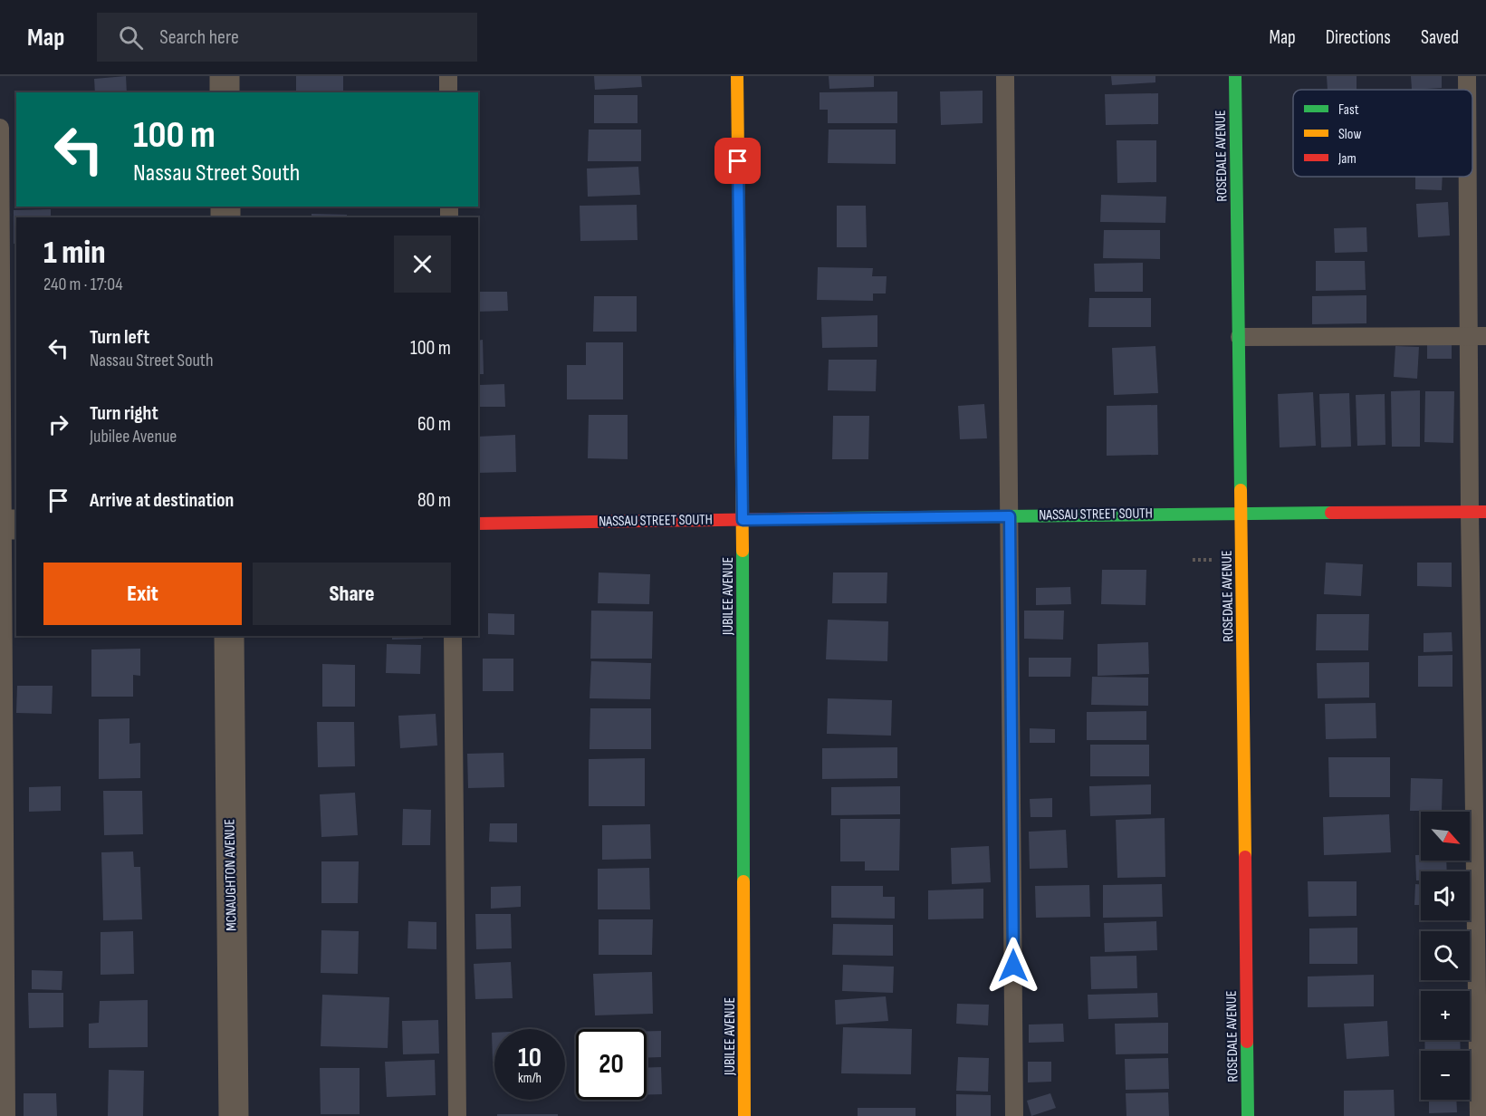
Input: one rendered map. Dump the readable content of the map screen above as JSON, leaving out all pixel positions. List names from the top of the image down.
{
  "streets": {
    "street": [
      "ROSEDALE AVENUE",
      "NASSAU STREET SOUTH",
      "JUBILEE AVENUE",
      "MCNAUGHTON AVENUE"
    ]
  },
  "crossings": [
    ["ROSEDALE AVENUE", "NASSAU STREET SOUTH"],
    ["NASSAU STREET SOUTH", "JUBILEE AVENUE"]
  ],
  "legend": ["Fast", "Slow", "Jam"],
  "north": "bottom right",
  "page": {
    "header": "Map",
    "search": "Search here",
    "nav": ["Map", "Directions", "Saved"],
    "turn": ["100 m", "Nassau Street South"],
    "heading": ["1 min", "240 m · 17:04"],
    "list": [
      {
        "name": "Turn left",
        "note": "Nassau Street South",
        "value": "100 m"
      },
      {
        "name": "Turn right",
        "note": "Jubilee Avenue",
        "value": "60 m"
      },
      {
        "name": "Arrive at destination",
        "value": "80 m"
      }
    ],
    "buttons": ["Exit", "Share"],
    "map_buttons": ["+", "−"],
    "speed": "10 km/h",
    "limit": "20"
  }
}
